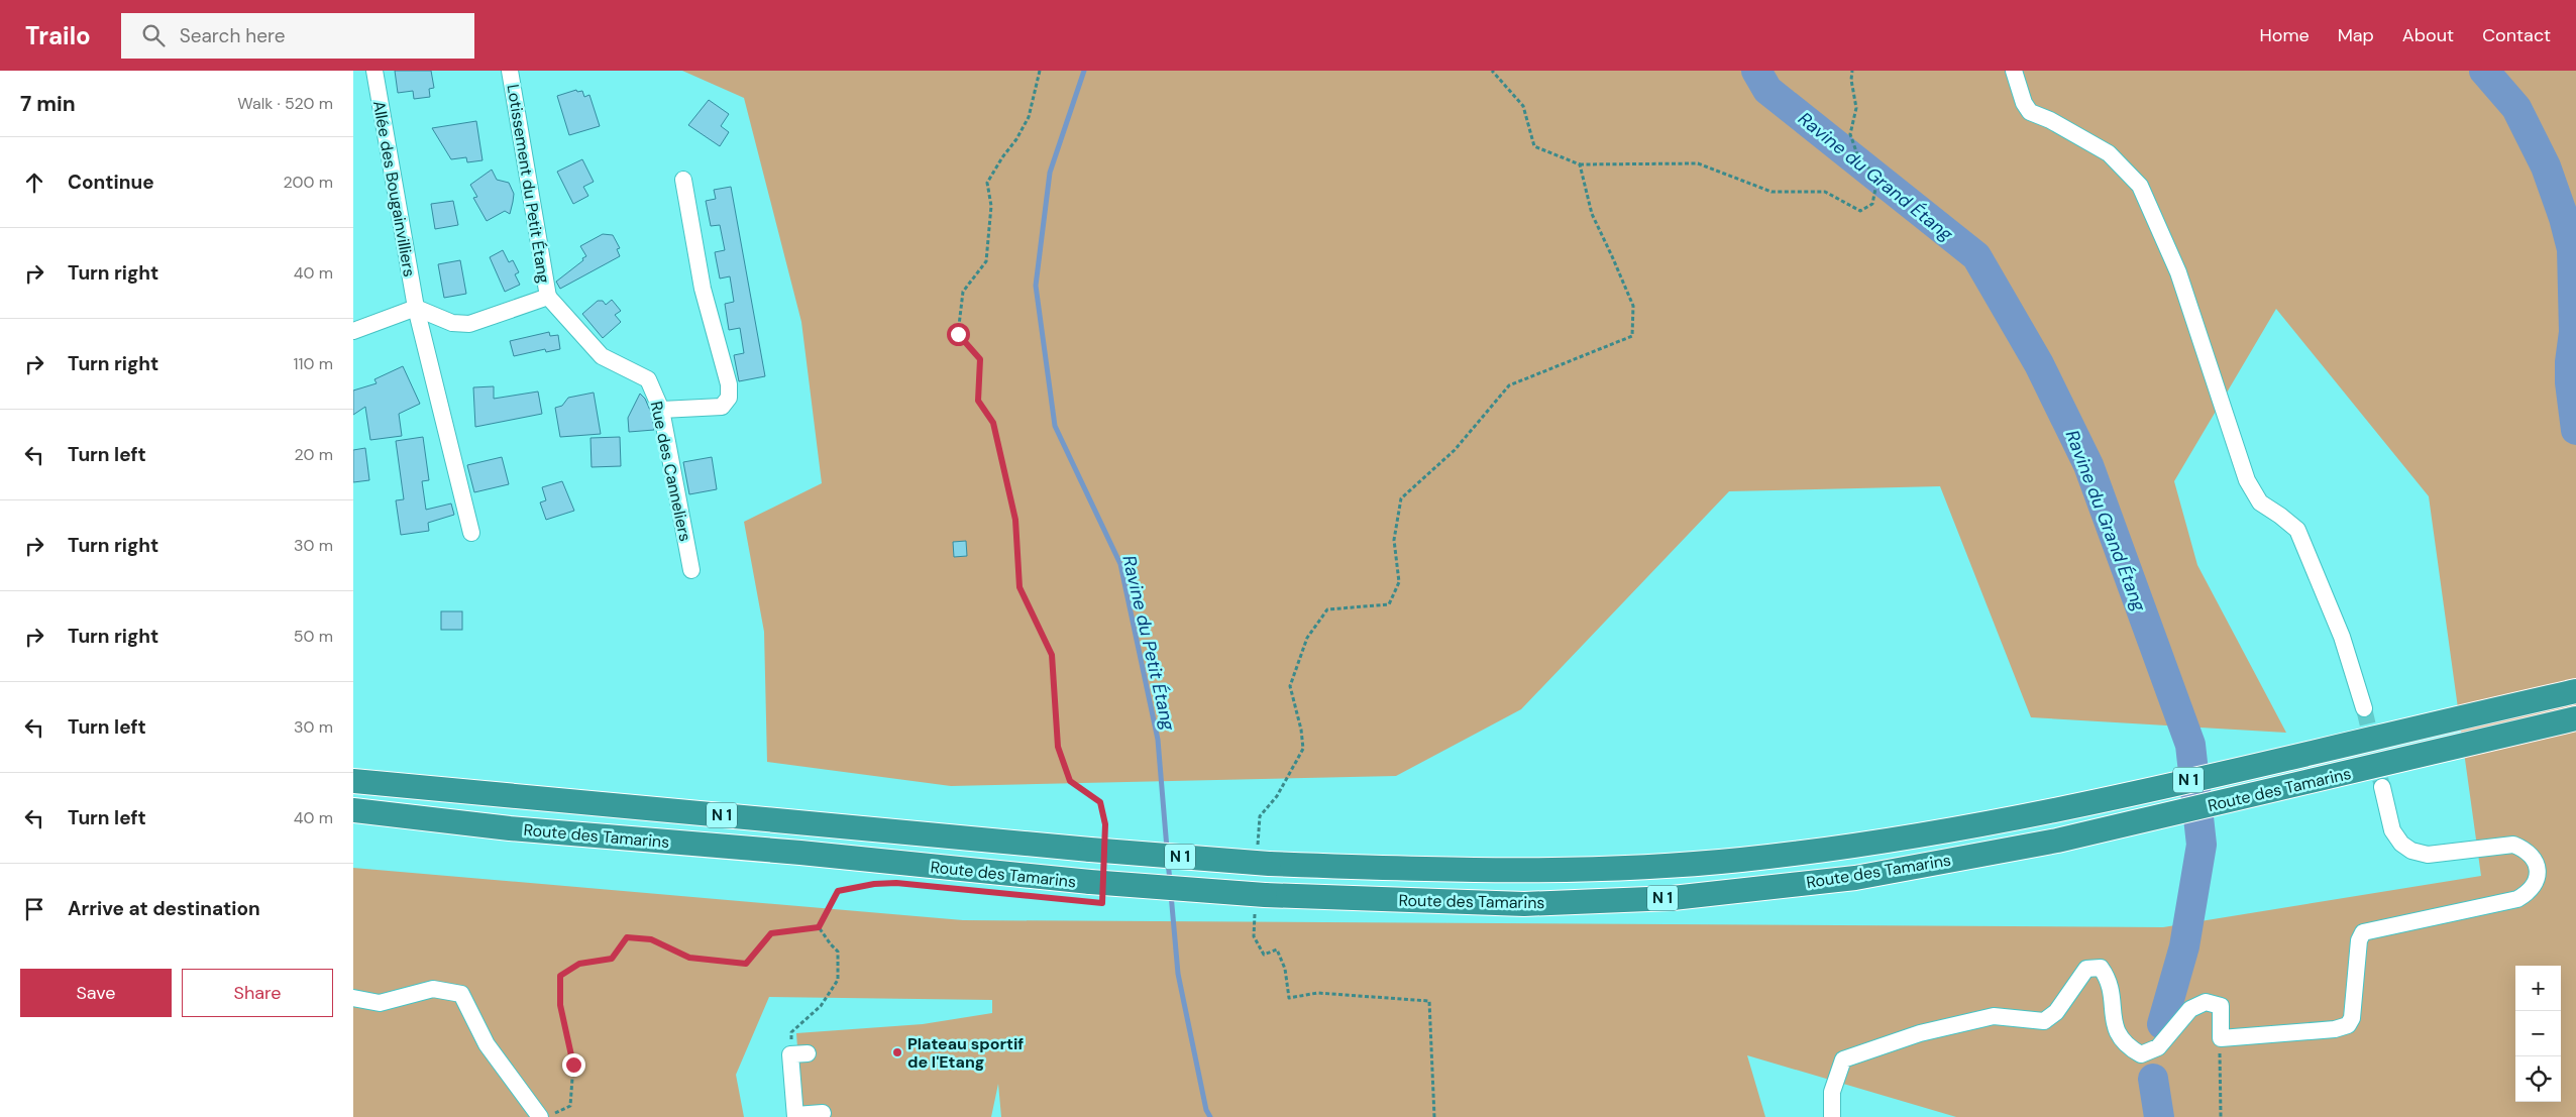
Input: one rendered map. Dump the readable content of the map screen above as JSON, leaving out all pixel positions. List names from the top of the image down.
{
  "streets": {
    "highway": ["N 1", "Route des Tamarins"],
    "street": ["Lotissement du Petit Étang", "Allée des Bougainvilliers", "Rue des Canneliers"]
  },
  "crossings": [
    ["Lotissement du Petit Étang", "Rue des Canneliers"]
  ],
  "water": ["Ravine du Grand Étang", "Ravine du Petit Étang"],
  "places": ["Plateau sportif de l'Etang"],
  "page": {
    "header": "Trailo",
    "search": "Search here",
    "nav": [
      "Home",
      "Map",
      "About",
      "Contact"
    ],
    "heading": ["7 min", "Walk · 520 m"],
    "list": [
      ["Continue", "200 m"],
      ["Turn right", "40 m"],
      ["Turn right", "110 m"],
      ["Turn left", "20 m"],
      ["Turn right", "30 m"],
      ["Turn right", "50 m"],
      ["Turn left", "30 m"],
      ["Turn left", "40 m"],
      "Arrive at destination"
    ],
    "buttons": ["Save", "Share"],
    "map_buttons": ["+", "−"]
  }
}
